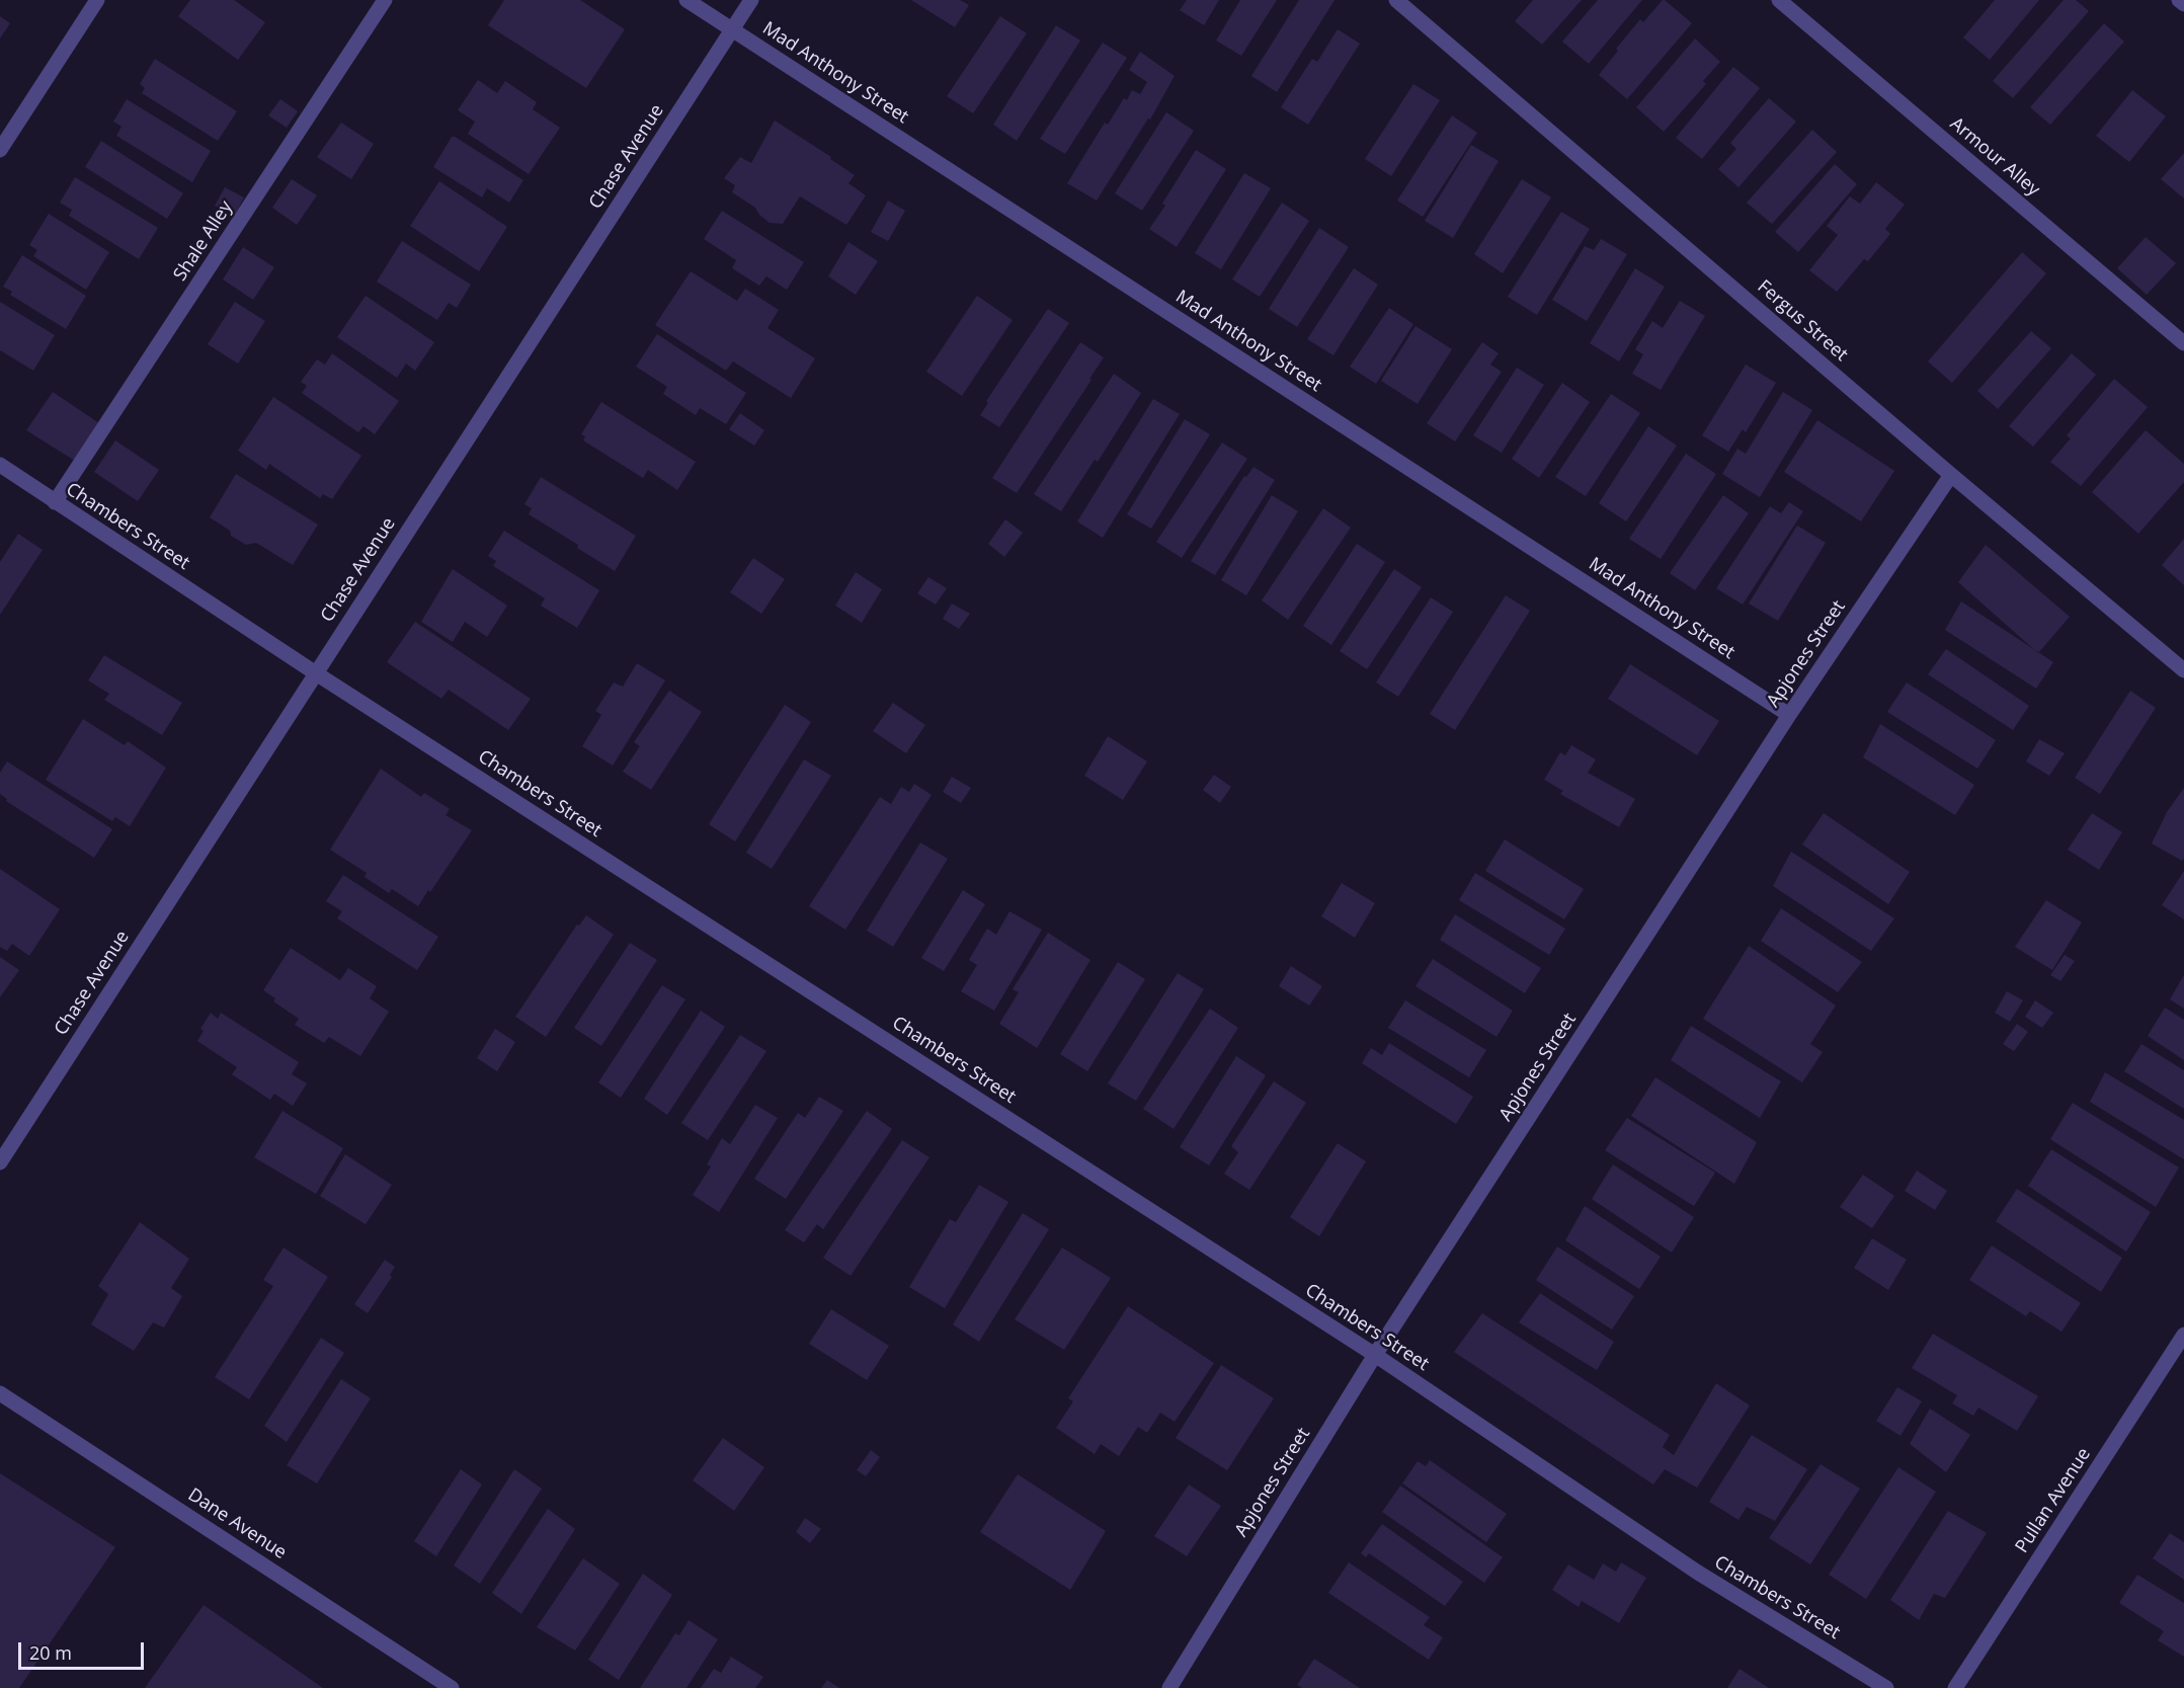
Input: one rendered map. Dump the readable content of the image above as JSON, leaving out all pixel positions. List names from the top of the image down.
{
  "streets": {
    "street": [
      "Mad Anthony Street",
      "Chase Avenue",
      "Armour Alley",
      "Shale Alley",
      "Fergus Street",
      "Chambers Street",
      "Apjones Street",
      "Pullan Avenue",
      "Dane Avenue"
    ]
  },
  "crossings": [
    ["Mad Anthony Street", "Chase Avenue"],
    ["Mad Anthony Street", "Apjones Street"],
    ["Chase Avenue", "Chambers Street"],
    ["Shale Alley", "Chambers Street"],
    ["Fergus Street", "Apjones Street"],
    ["Chambers Street", "Apjones Street"]
  ],
  "scale_bar": "20 m"
}
